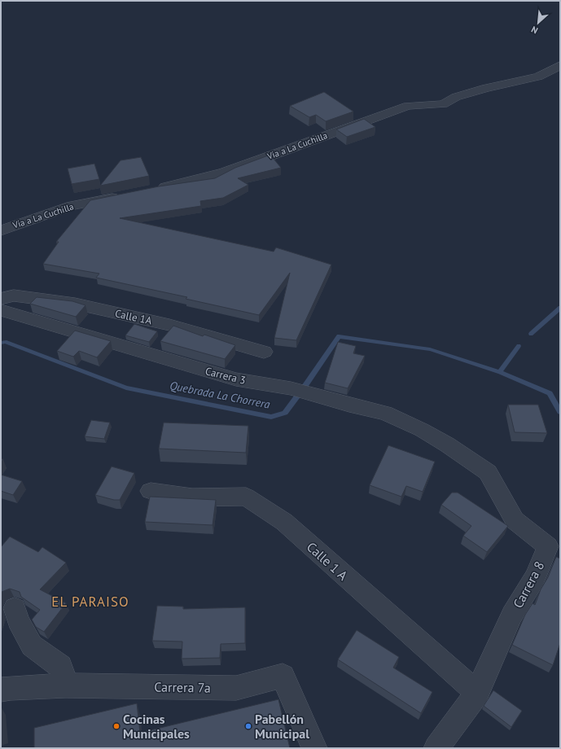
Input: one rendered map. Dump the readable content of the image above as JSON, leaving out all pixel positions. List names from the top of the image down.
{
  "streets": {
    "street": [
      "Via a La Cuchilla",
      "Calle 1A",
      "Carrera 3",
      "Calle 1 A",
      "Carrera 8",
      "Carrera 7a"
    ]
  },
  "crossings": [
    ["Carrera 3", "Carrera 8"],
    ["Calle 1 A", "Carrera 8"]
  ],
  "districts": ["EL PARAISO"],
  "water": ["Quebrada La Chorrera"],
  "places": ["Cocinas Municipales", "Pabellón Municipal"],
  "north": "bottom left"
}
